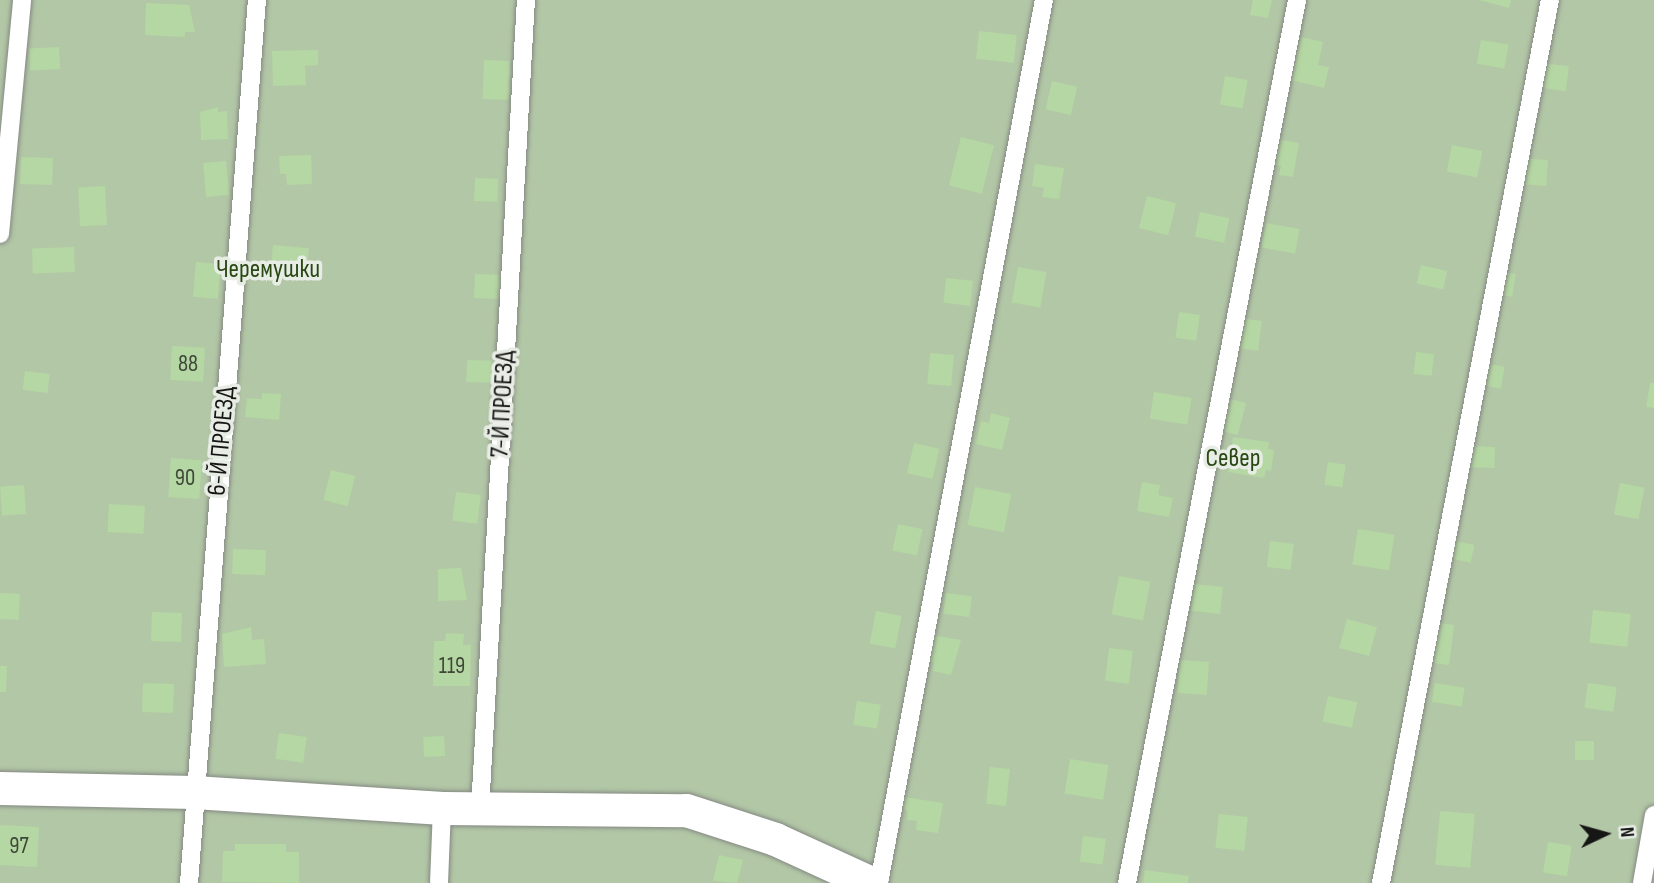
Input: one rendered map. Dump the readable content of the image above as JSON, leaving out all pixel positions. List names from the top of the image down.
{
  "streets": {
    "lane": ["7-Й ПРОЕЗД", "6-Й ПРОЕЗД"]
  },
  "parks": ["Черемушки", "Север"],
  "house_numbers": [
    "88",
    "90",
    "119",
    "97"
  ],
  "north": "right"
}
